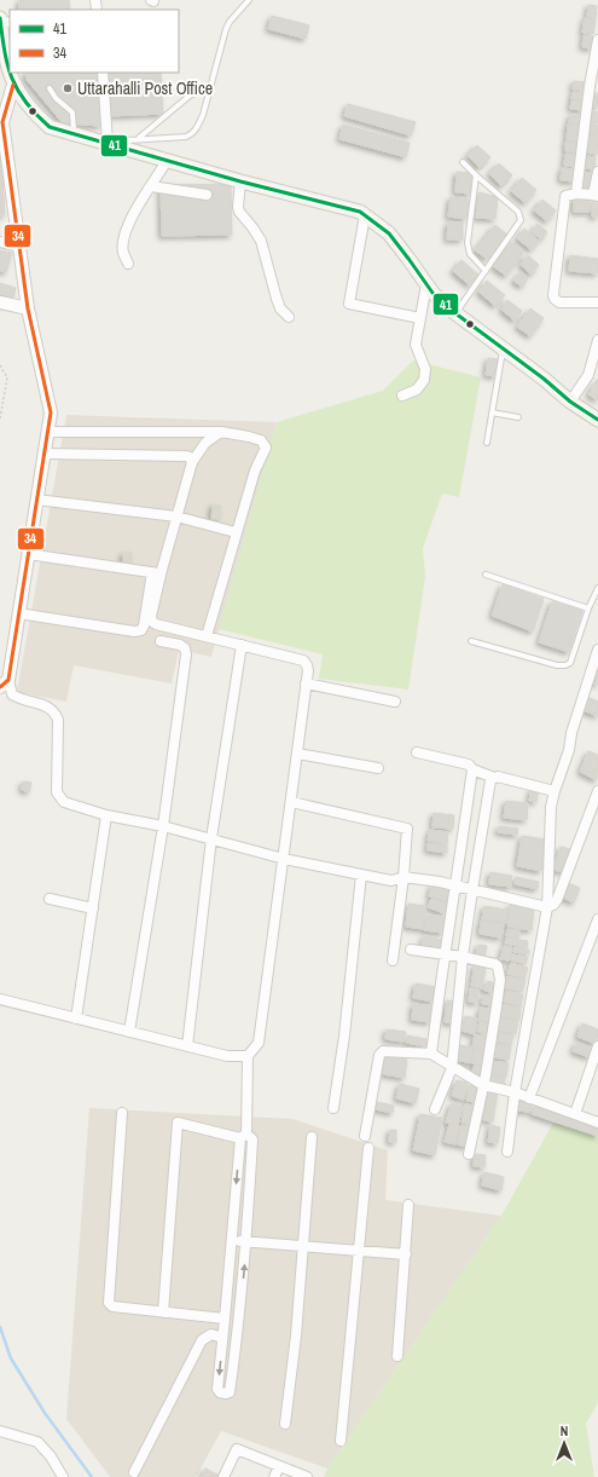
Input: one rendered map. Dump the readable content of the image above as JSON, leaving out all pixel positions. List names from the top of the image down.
{
  "places": ["Uttarahalli Post Office"],
  "lines": ["transit line 41", "transit line 34"],
  "legend": ["41", "34"],
  "north": "top"
}
